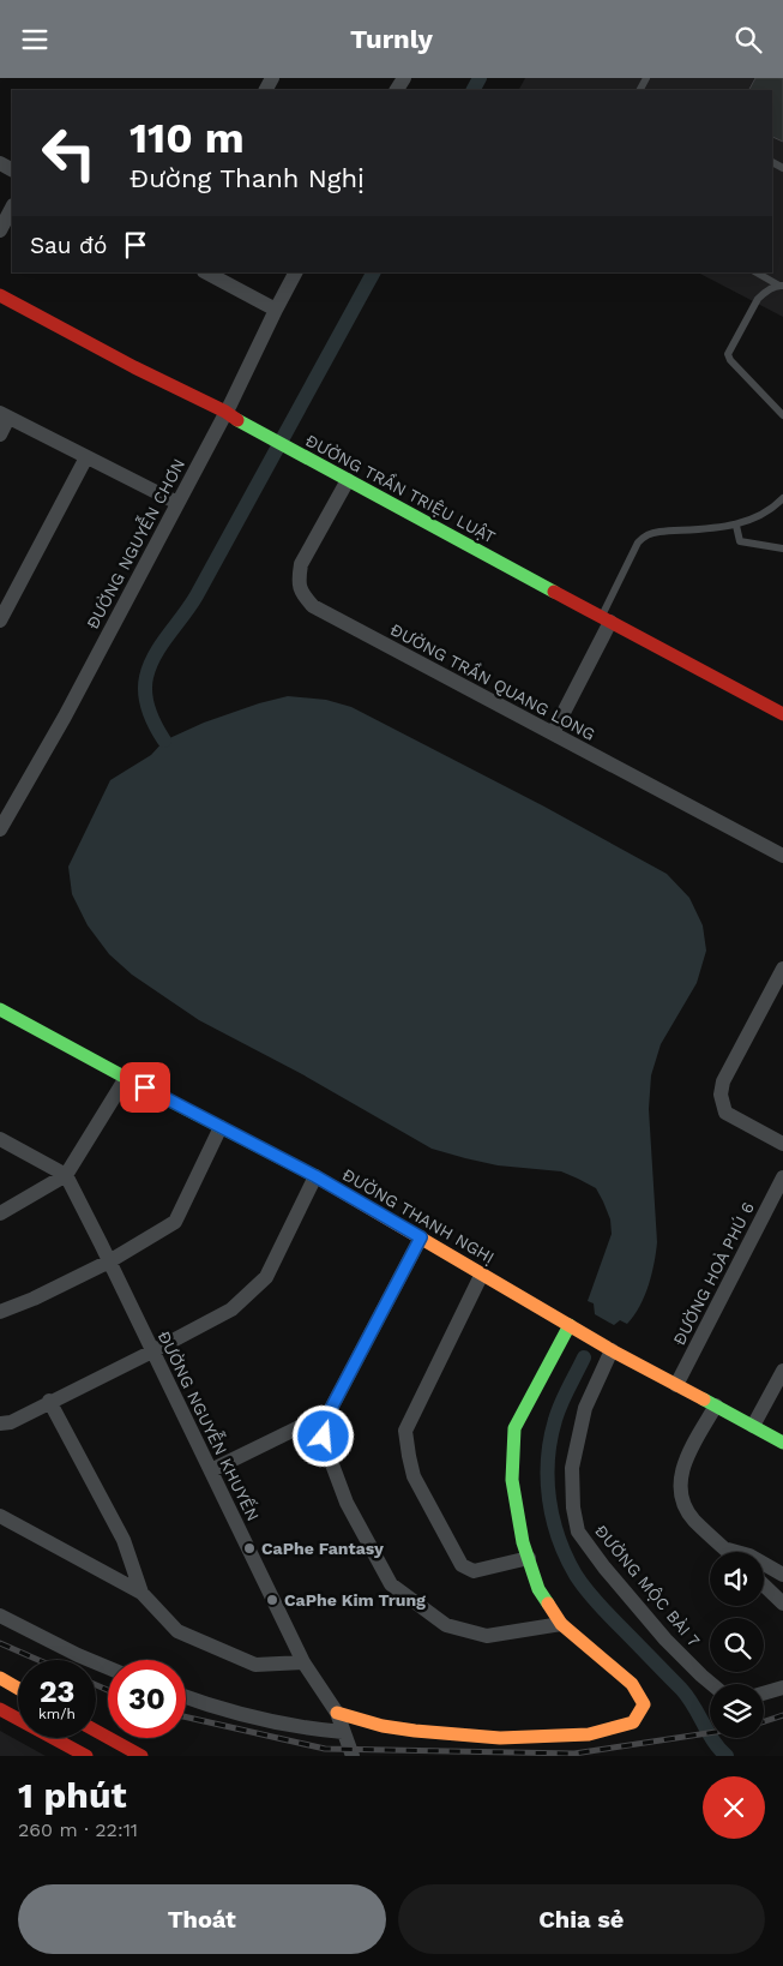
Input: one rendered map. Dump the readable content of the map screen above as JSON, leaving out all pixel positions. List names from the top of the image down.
{
  "streets": {
    "main road": ["ĐƯỜNG TRẦN TRIỆU LUẬT", "ĐƯỜNG THANH NGHỊ"],
    "street": [
      "ĐƯỜNG NGUYỄN CHƠN",
      "ĐƯỜNG TRẦN QUANG LONG",
      "ĐƯỜNG HOÀ PHÚ 6",
      "ĐƯỜNG NGUYỄN KHUYẾN",
      "ĐƯỜNG MỘC BÀI 7"
    ]
  },
  "crossings": [
    ["ĐƯỜNG TRẦN TRIỆU LUẬT", "ĐƯỜNG NGUYỄN CHƠN"],
    ["ĐƯỜNG TRẦN TRIỆU LUẬT", "ĐƯỜNG TRẦN QUANG LONG"],
    ["ĐƯỜNG THANH NGHỊ", "ĐƯỜNG HOÀ PHÚ 6"],
    ["ĐƯỜNG THANH NGHỊ", "ĐƯỜNG MỘC BÀI 7"]
  ],
  "places": ["CaPhe Fantasy", "CaPhe Kim Trung"],
  "page": {
    "header": "Turnly",
    "turn": ["110 m", "Đường Thanh Nghị"],
    "then": "Sau đó",
    "speed": "23 km/h",
    "limit": "30",
    "heading": ["1 phút", "260 m · 22:11"],
    "buttons": ["Thoát", "Chia sẻ"]
  }
}
